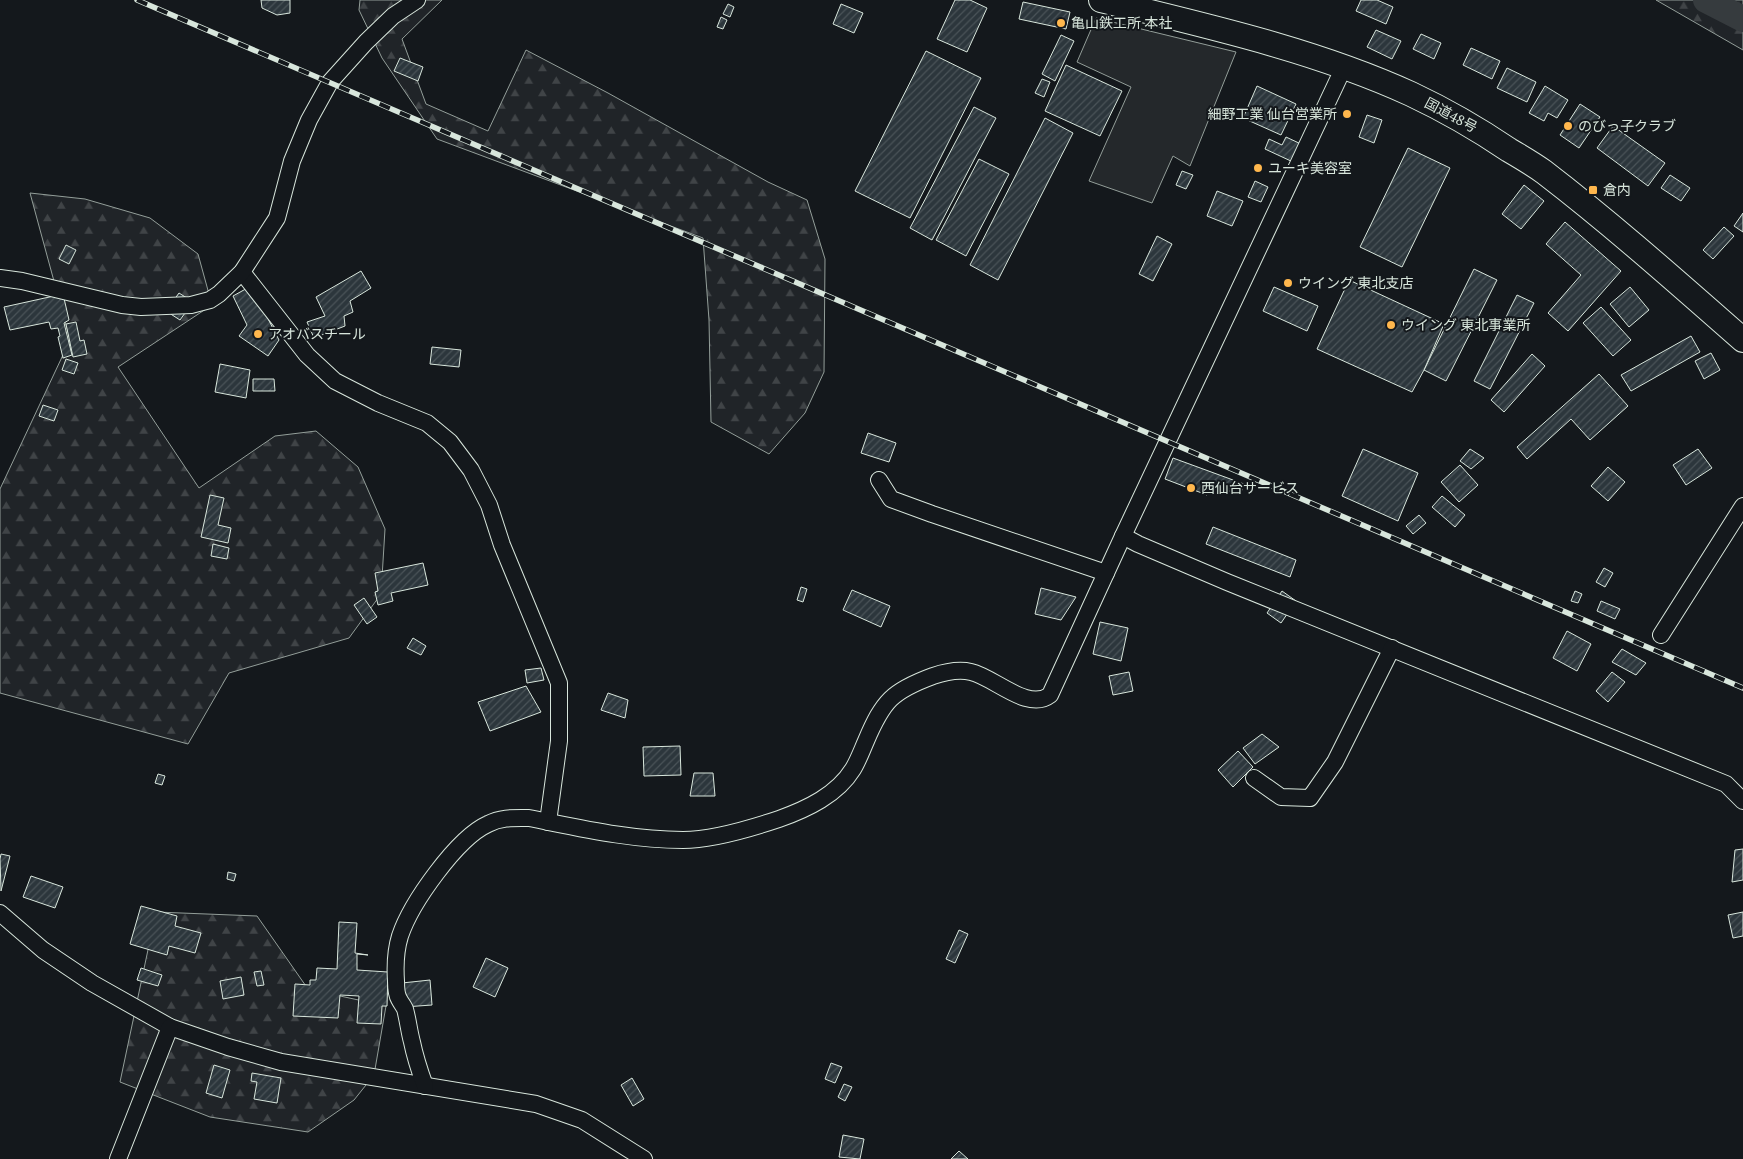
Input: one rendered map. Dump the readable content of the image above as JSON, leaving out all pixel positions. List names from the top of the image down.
{
  "streets": {
    "highway": ["国道48号"]
  },
  "places": {
    "other": [
      "亀山鉄工所 本社",
      "細野工業 仙台営業所",
      "のびっ子クラブ",
      "ユーキ美容室",
      "ウイング 東北支店",
      "ウイング 東北事業所",
      "アオバスチール",
      "西仙台サービス"
    ],
    "transit": ["倉内"]
  }
}
